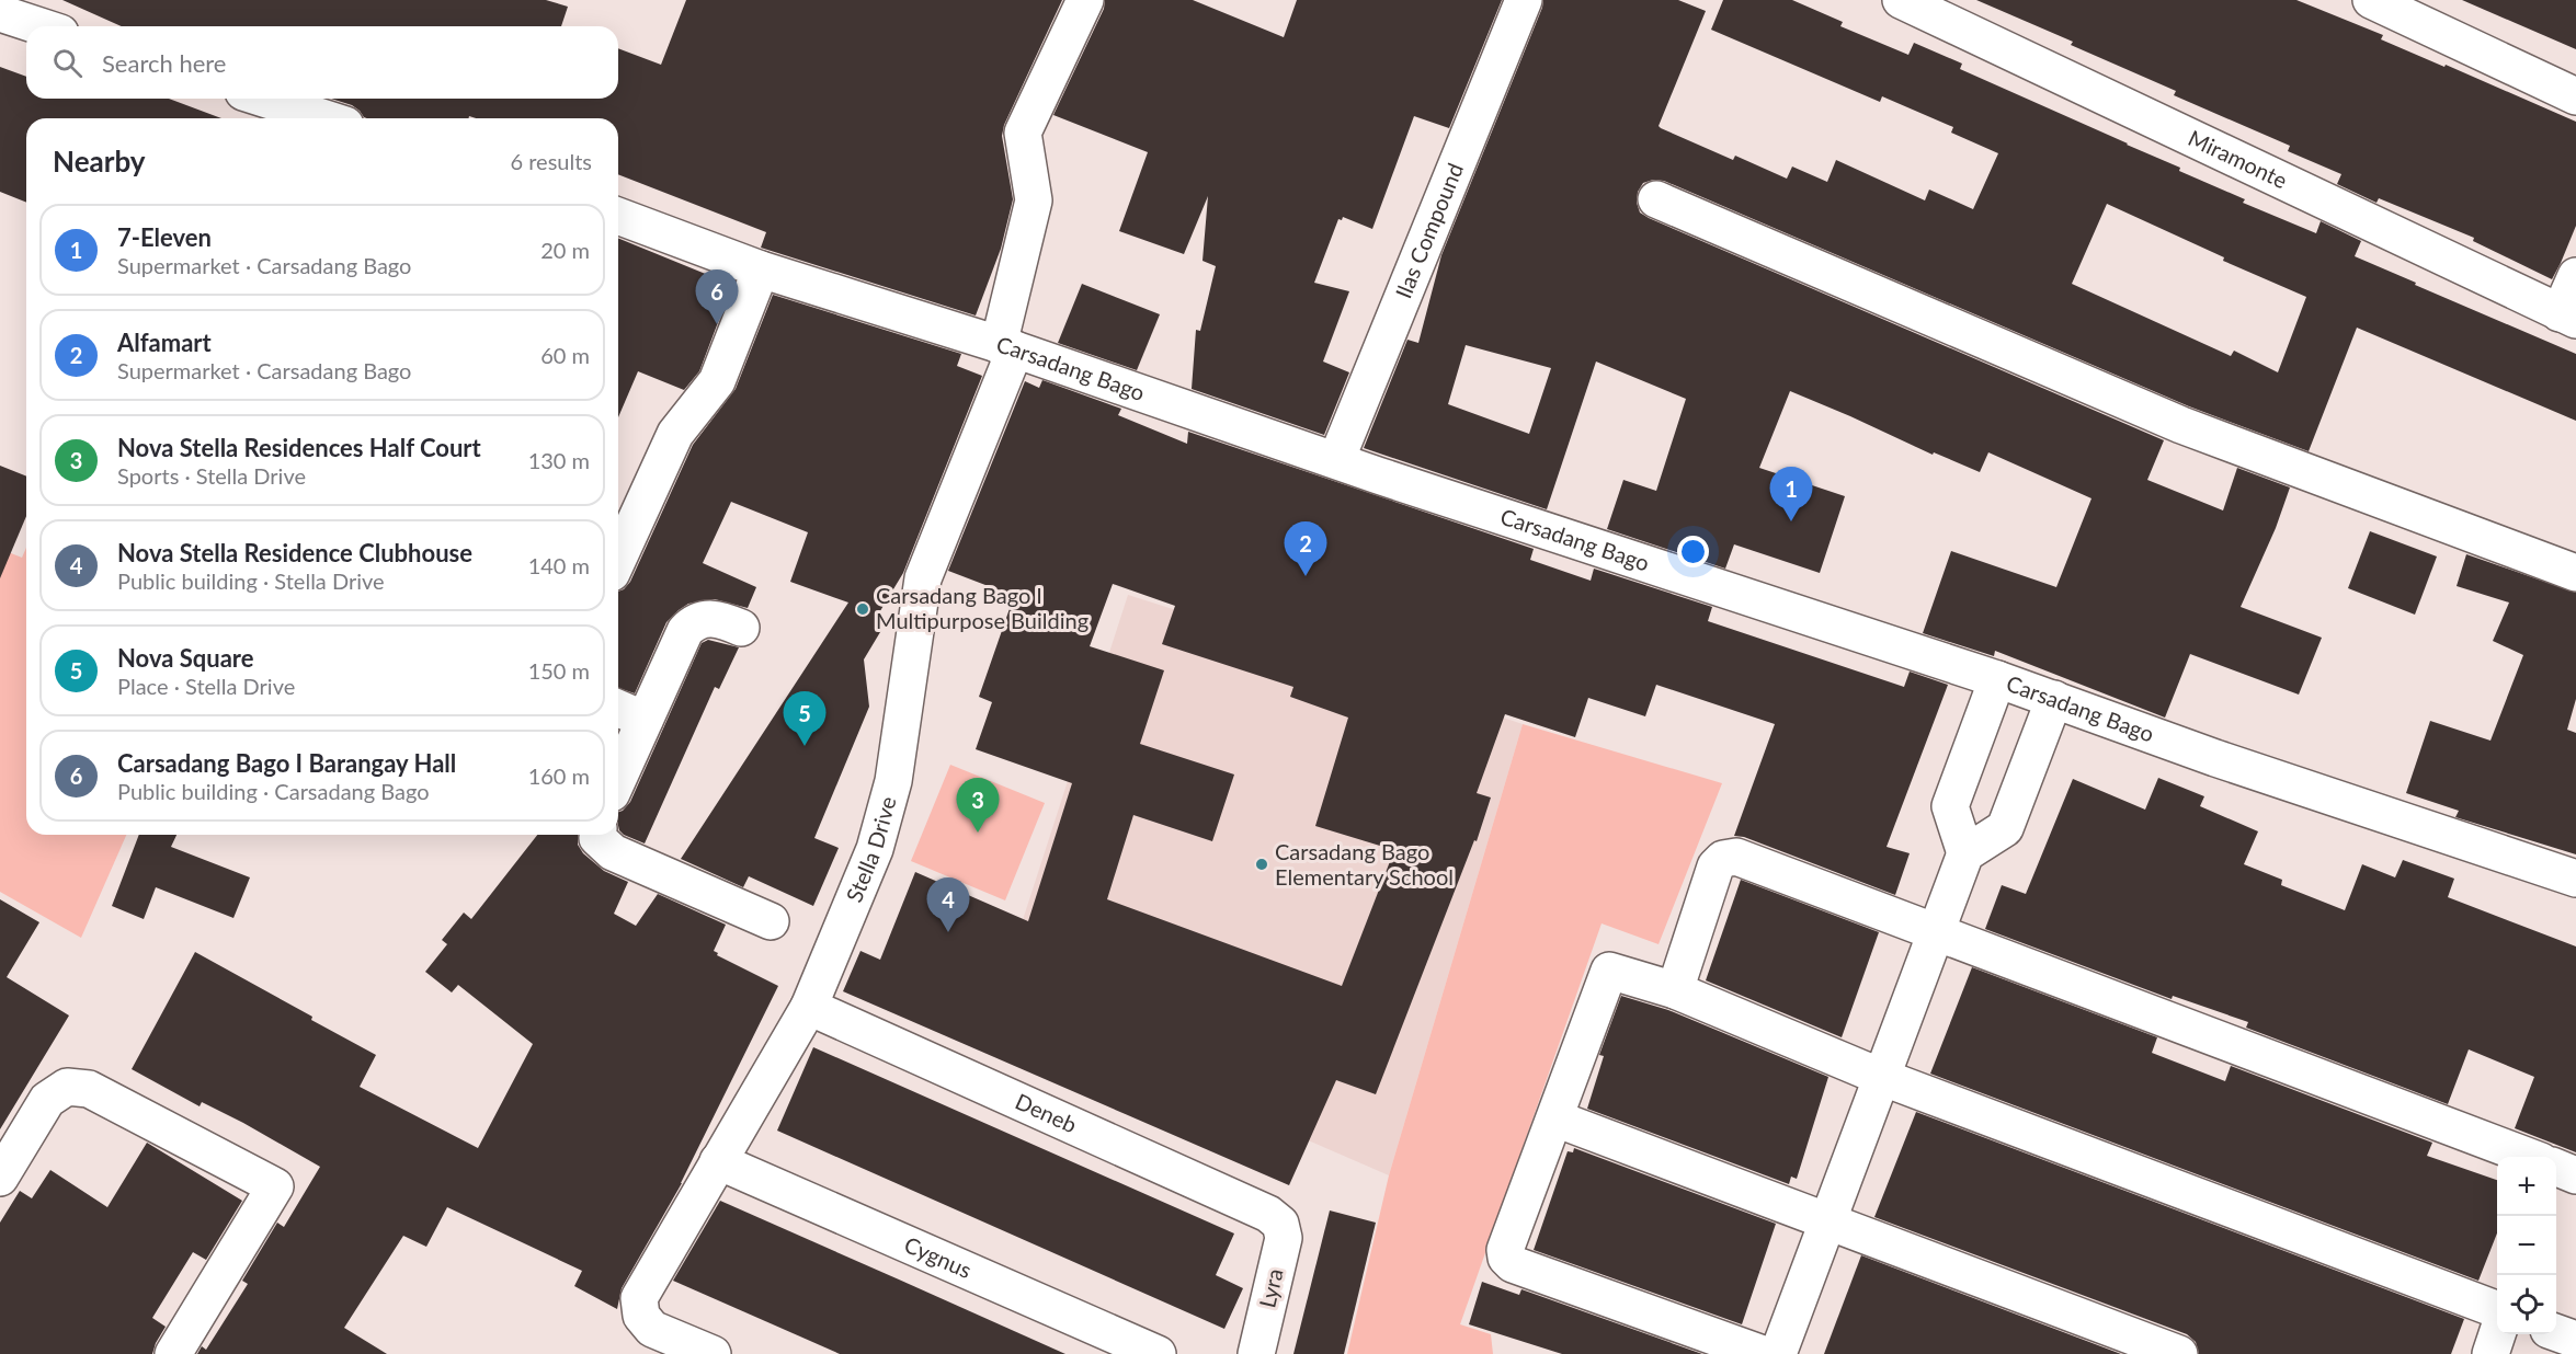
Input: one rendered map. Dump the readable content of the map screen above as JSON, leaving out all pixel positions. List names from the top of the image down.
{
  "streets": {
    "street": [
      "Miramonte",
      "Ilas Compound",
      "Carsadang Bago",
      "Stella Drive",
      "Deneb",
      "Cygnus",
      "Lyra"
    ]
  },
  "crossings": [
    ["Ilas Compound", "Carsadang Bago"],
    ["Carsadang Bago", "Stella Drive"],
    ["Stella Drive", "Deneb"],
    ["Stella Drive", "Cygnus"],
    ["Deneb", "Lyra"]
  ],
  "places": ["Carsadang Bago I Multipurpose Building", "Carsadang Bago Elementary School"],
  "page": {
    "search": "Search here",
    "heading": ["Nearby", "6 results"],
    "list": [
      {
        "mark": "1",
        "name": "7-Eleven",
        "note": "Supermarket · Carsadang Bago",
        "value": "20 m"
      },
      {
        "mark": "2",
        "name": "Alfamart",
        "note": "Supermarket · Carsadang Bago",
        "value": "60 m"
      },
      {
        "mark": "3",
        "name": "Nova Stella Residences Half Court",
        "note": "Sports · Stella Drive",
        "value": "130 m"
      },
      {
        "mark": "4",
        "name": "Nova Stella Residence Clubhouse",
        "note": "Public building · Stella Drive",
        "value": "140 m"
      },
      {
        "mark": "5",
        "name": "Nova Square",
        "note": "Place · Stella Drive",
        "value": "150 m"
      },
      {
        "mark": "6",
        "name": "Carsadang Bago I Barangay Hall",
        "note": "Public building · Carsadang Bago",
        "value": "160 m"
      }
    ],
    "pins": [
      "6",
      "1",
      "2",
      "5",
      "3",
      "4"
    ],
    "map_buttons": ["+", "−"]
  }
}
